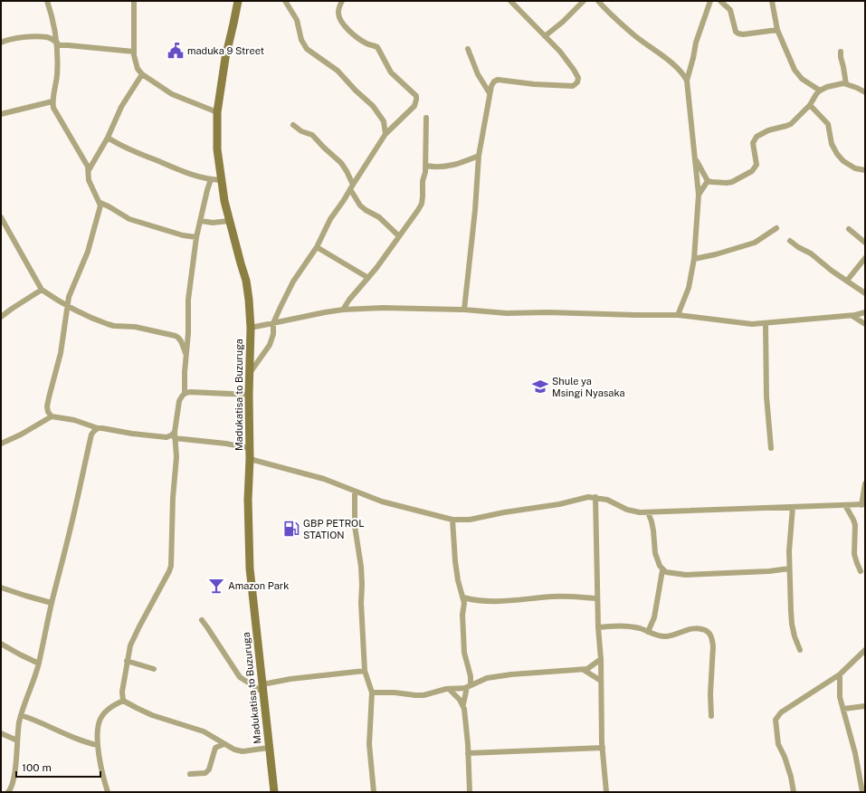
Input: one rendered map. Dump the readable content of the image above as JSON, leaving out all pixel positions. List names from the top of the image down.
{
  "streets": {
    "main road": ["Madukatisa to Buzuruga"]
  },
  "places": {
    "public building": ["maduka 9 Street"],
    "school or university": ["Shule ya Msingi Nyasaka"],
    "fuel station": ["GBP PETROL STATION"],
    "bar": ["Amazon Park"]
  },
  "scale_bar": "100 m"
}
